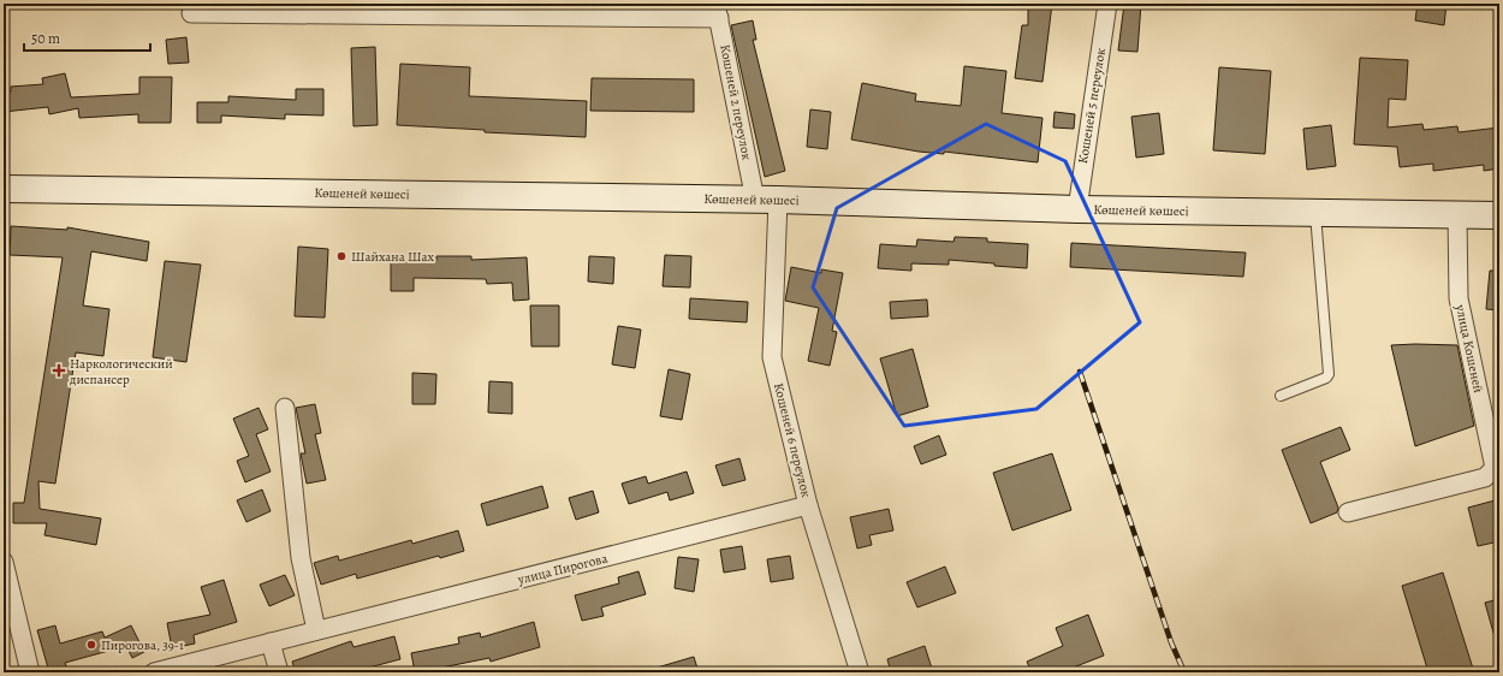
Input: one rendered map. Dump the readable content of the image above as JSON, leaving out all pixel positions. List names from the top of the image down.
{
  "streets": {
    "main road": ["Көшеней көшесі"],
    "street": [
      "Кошеней 2 переулок",
      "Кошеней 5 переулок",
      "улица Кошеней",
      "Кошеней 6 переулок",
      "улица Пирогова"
    ]
  },
  "crossings": [
    ["Кошеней 2 переулок", "Көшеней көшесі"],
    ["Кошеней 2 переулок", "Кошеней 6 переулок"],
    ["Кошеней 5 переулок", "Көшеней көшесі"],
    ["Көшеней көшесі", "улица Кошеней"],
    ["Көшеней көшесі", "Кошеней 6 переулок"],
    ["Кошеней 6 переулок", "улица Пирогова"]
  ],
  "places": {
    "other": ["Шайхана Шах", "Пирогова, 39-1"],
    "health": ["Наркологический диспансер"]
  },
  "scale_bar": "50 m"
}
